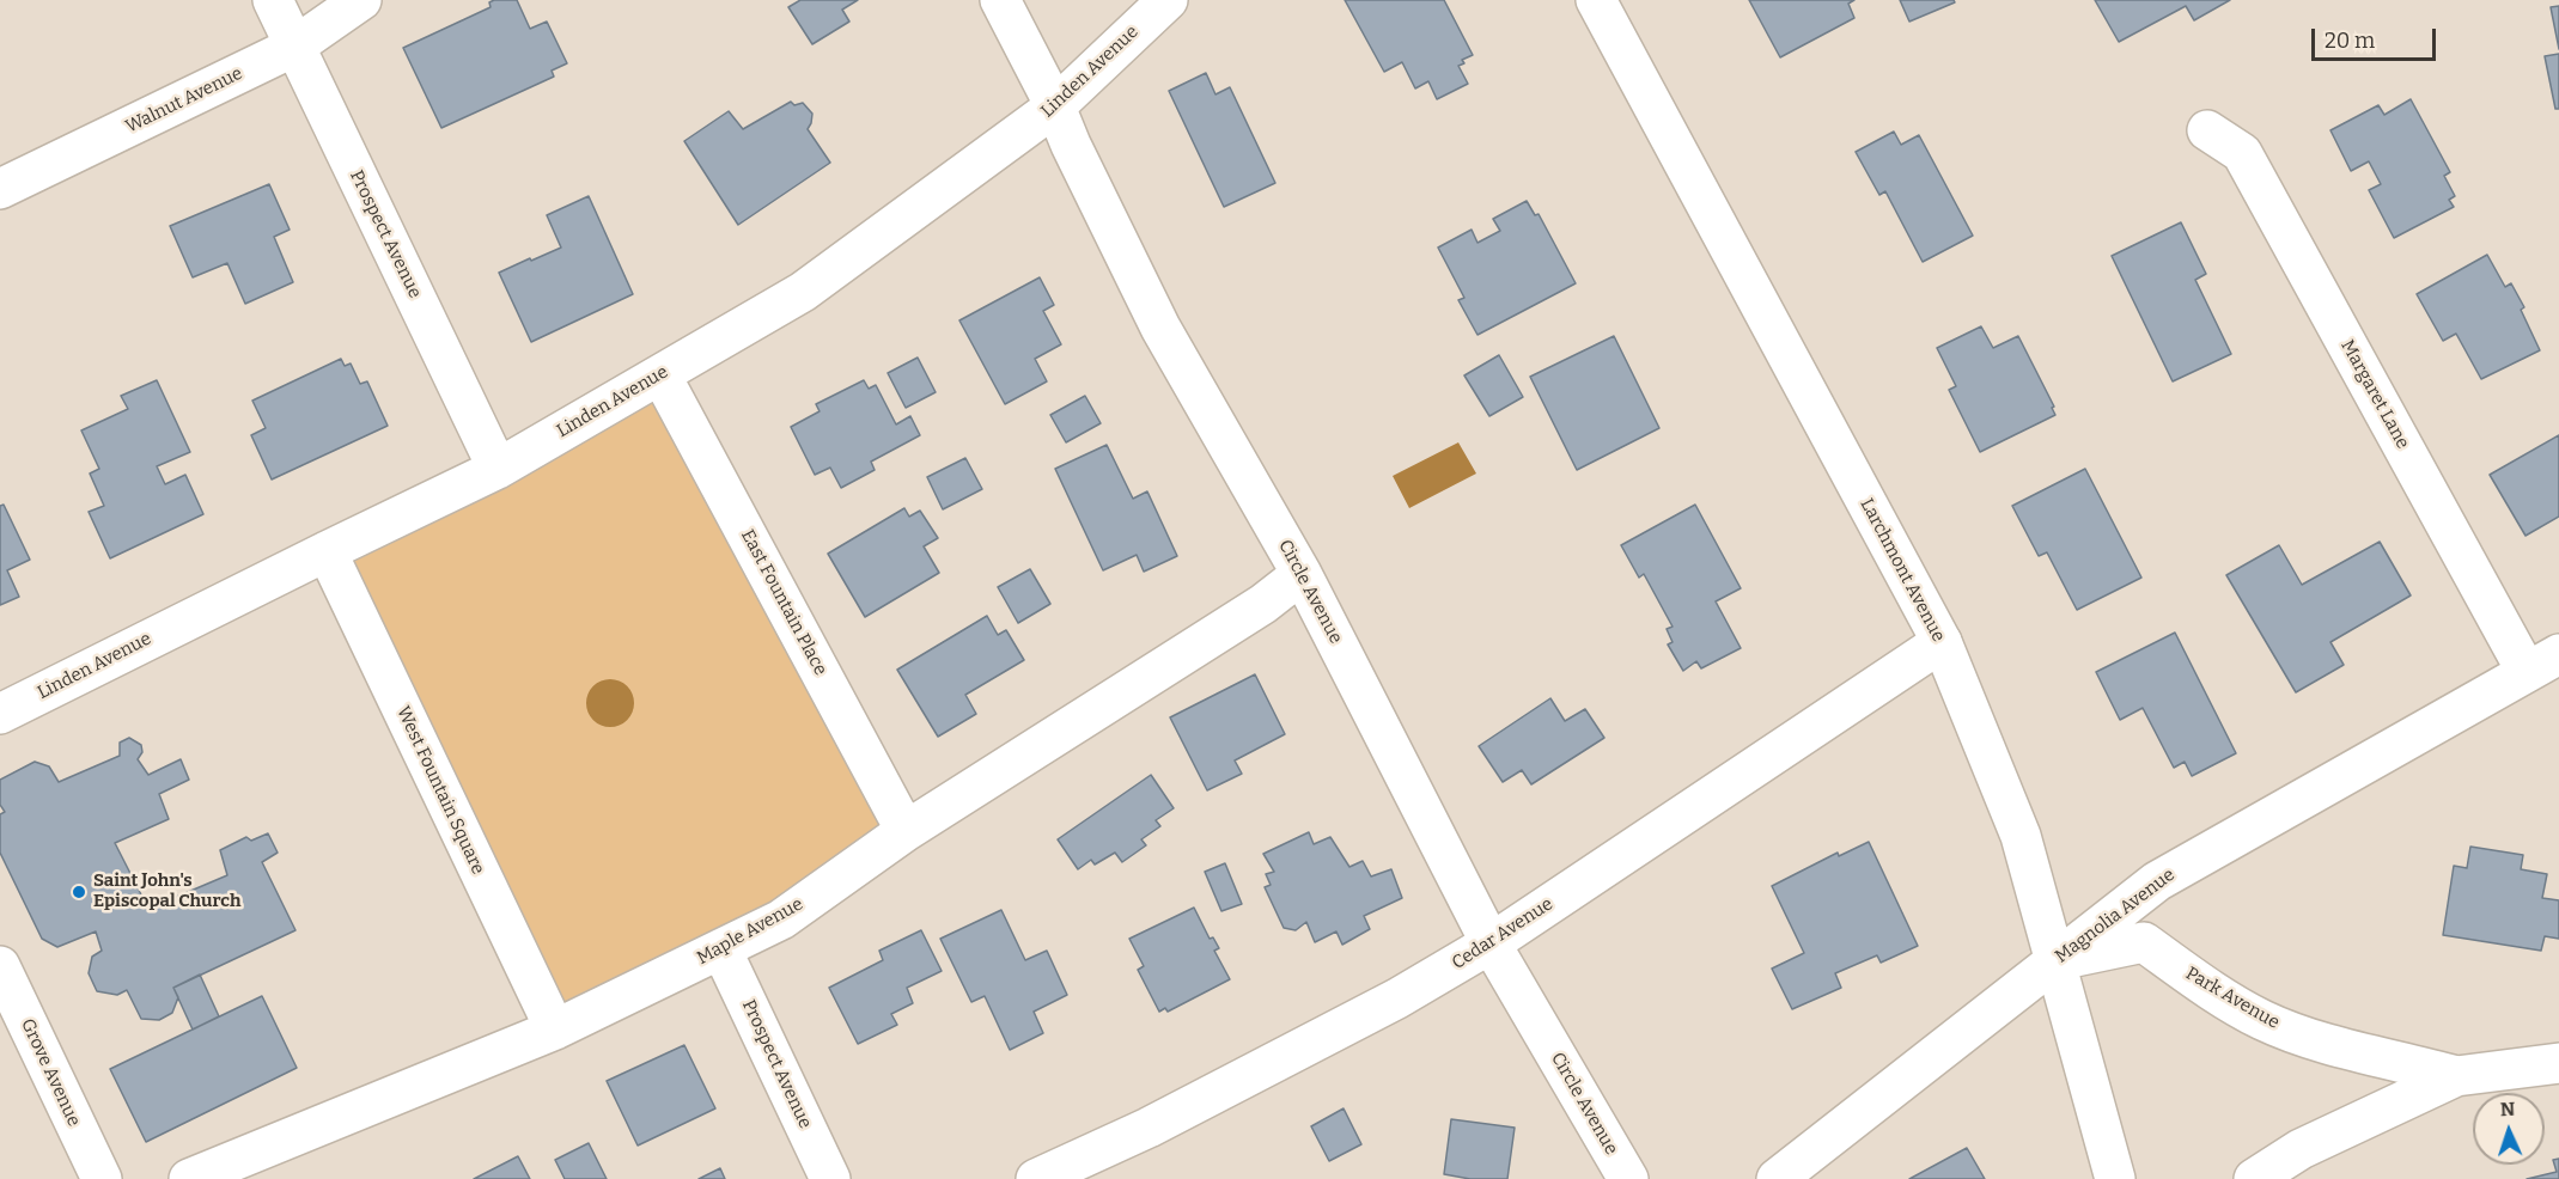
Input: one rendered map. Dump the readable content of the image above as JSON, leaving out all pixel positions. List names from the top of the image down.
{
  "streets": {
    "street": [
      "Linden Avenue",
      "Walnut Avenue",
      "Prospect Avenue",
      "Margaret Lane",
      "Larchmont Avenue",
      "Circle Avenue",
      "East Fountain Place",
      "West Fountain Square",
      "Magnolia Avenue",
      "Maple Avenue",
      "Cedar Avenue",
      "Park Avenue",
      "Grove Avenue"
    ]
  },
  "crossings": [
    ["Linden Avenue", "Prospect Avenue"],
    ["Linden Avenue", "Circle Avenue"],
    ["Linden Avenue", "East Fountain Place"],
    ["Linden Avenue", "West Fountain Square"],
    ["Walnut Avenue", "Prospect Avenue"],
    ["Prospect Avenue", "Maple Avenue"],
    ["Margaret Lane", "Magnolia Avenue"],
    ["Larchmont Avenue", "Magnolia Avenue"],
    ["Larchmont Avenue", "Cedar Avenue"],
    ["Larchmont Avenue", "Park Avenue"],
    ["Circle Avenue", "Maple Avenue"],
    ["Circle Avenue", "Cedar Avenue"],
    ["East Fountain Place", "Maple Avenue"],
    ["West Fountain Square", "Maple Avenue"],
    ["Magnolia Avenue", "Park Avenue"]
  ],
  "places": ["Saint John's Episcopal Church"],
  "scale_bar": "20 m",
  "north": "top"
}
